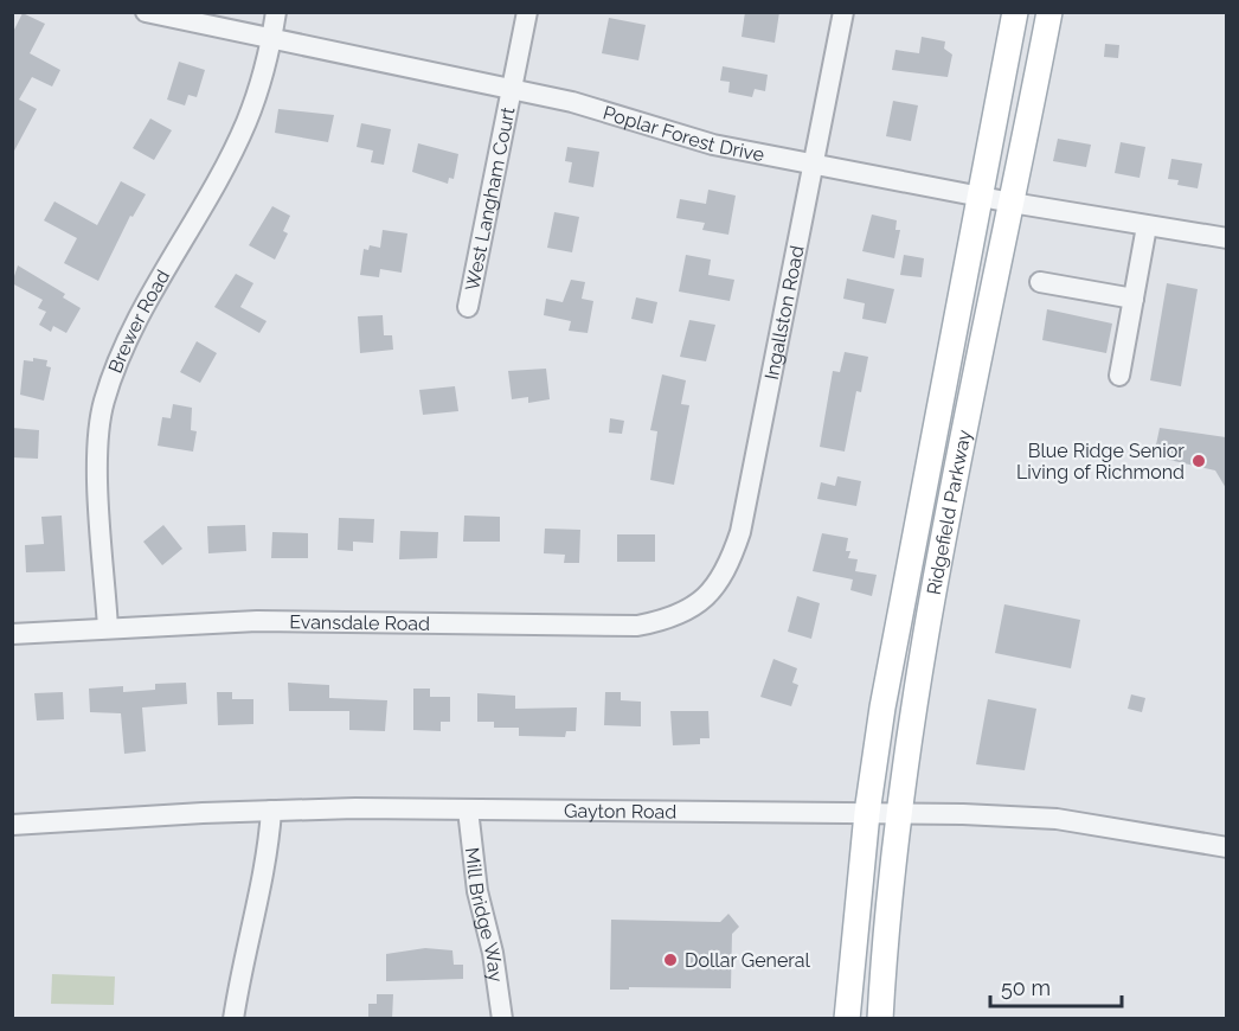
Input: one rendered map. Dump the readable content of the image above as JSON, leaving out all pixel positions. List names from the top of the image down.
{
  "streets": {
    "main road": ["Ridgefield Parkway"],
    "street": [
      "Poplar Forest Drive",
      "West Langham Court",
      "Ingallston Road",
      "Brewer Road",
      "Evansdale Road",
      "Gayton Road",
      "Mill Bridge Way"
    ]
  },
  "crossings": [
    ["Poplar Forest Drive", "West Langham Court"],
    ["Poplar Forest Drive", "Ingallston Road"],
    ["Poplar Forest Drive", "Brewer Road"],
    ["Poplar Forest Drive", "Ridgefield Parkway"],
    ["Ingallston Road", "Evansdale Road"],
    ["Brewer Road", "Evansdale Road"],
    ["Ridgefield Parkway", "Gayton Road"],
    ["Gayton Road", "Mill Bridge Way"]
  ],
  "places": ["Blue Ridge Senior Living of Richmond", "Dollar General"],
  "scale_bar": "50 m"
}
